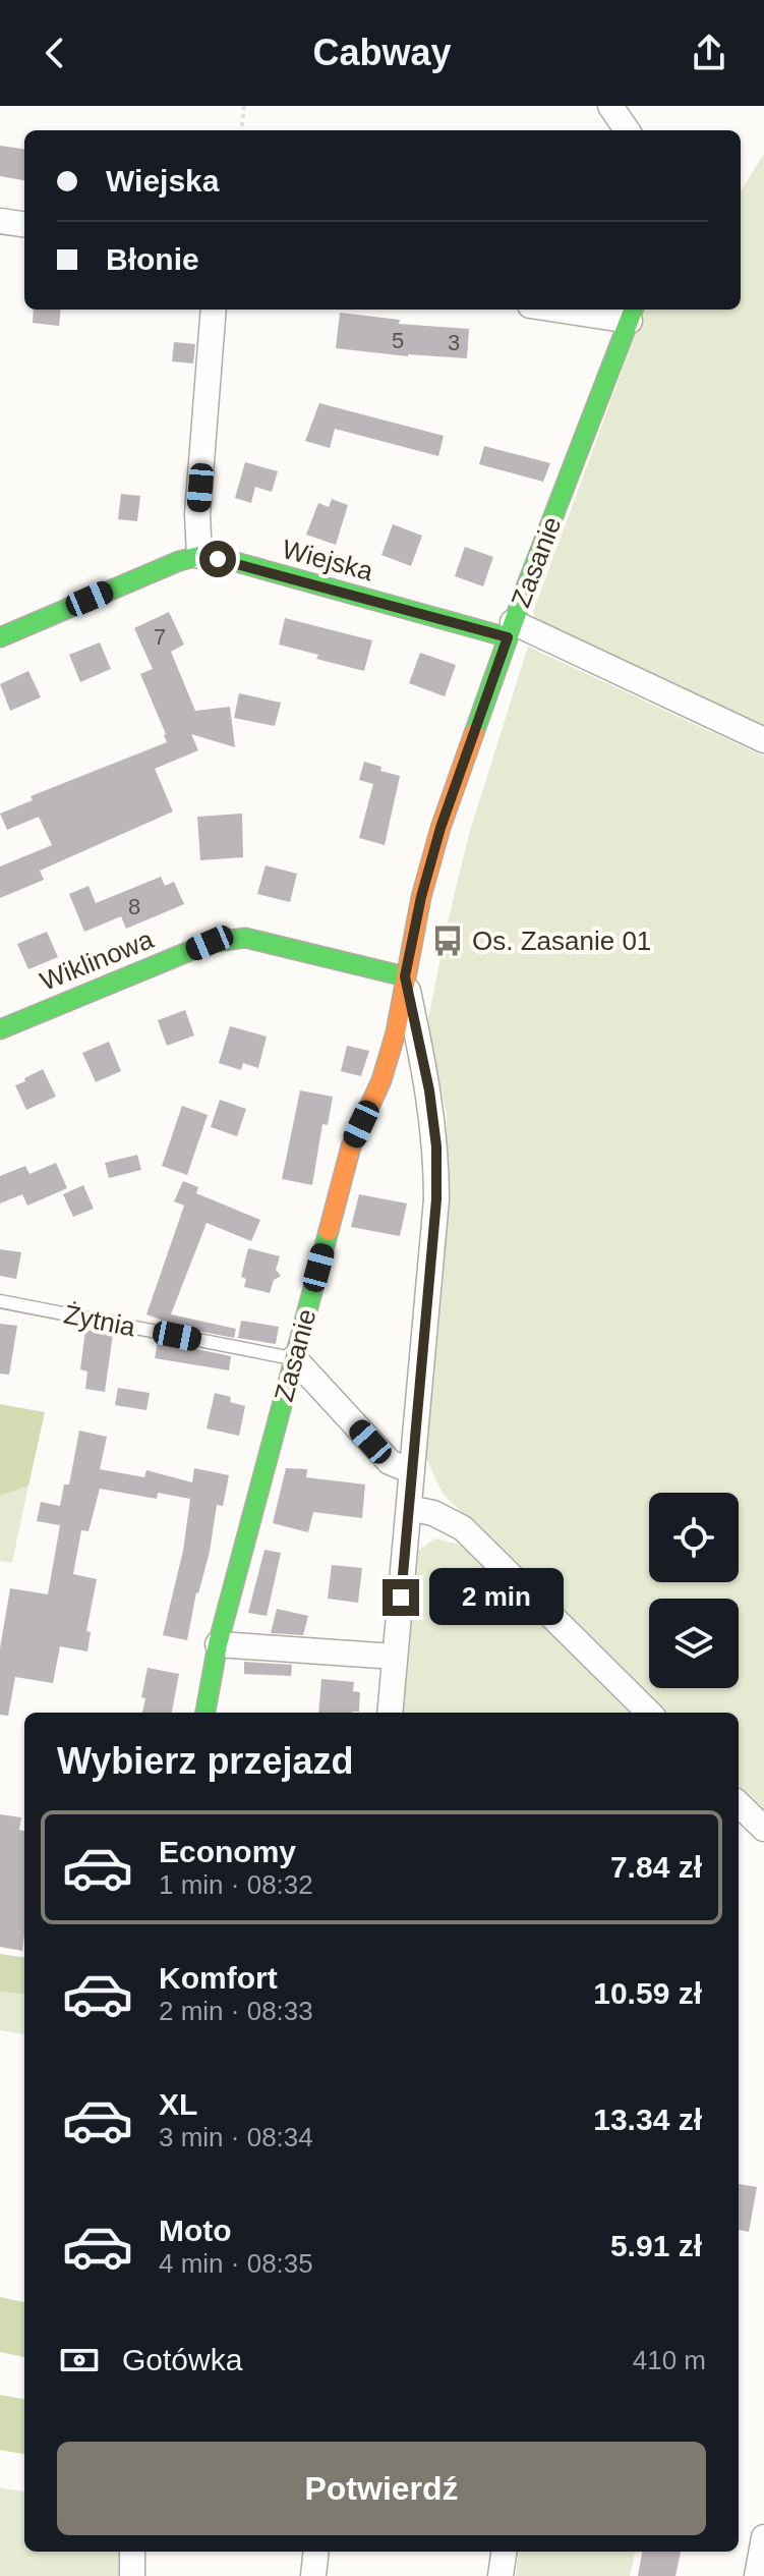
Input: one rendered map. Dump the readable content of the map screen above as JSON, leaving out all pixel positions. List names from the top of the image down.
{
  "streets": {
    "street": ["Wiejska", "Zasanie", "Wiklinowa"],
    "lane": ["Żytnia"]
  },
  "crossings": [
    ["Wiejska", "Zasanie"],
    ["Zasanie", "Wiklinowa"],
    ["Zasanie", "Żytnia"]
  ],
  "places": {
    "bus stop": ["Os. Zasanie 01"]
  },
  "house_numbers": [
    "5",
    "3",
    "7",
    "8"
  ],
  "page": {
    "header": "Cabway",
    "banner": ["Wiejska", "Błonie"],
    "bubble": "2 min",
    "heading": "Wybierz przejazd",
    "list": [
      {
        "name": "Economy",
        "note": "1 min · 08:32",
        "value": "7.84 zł"
      },
      {
        "name": "Komfort",
        "note": "2 min · 08:33",
        "value": "10.59 zł"
      },
      {
        "name": "XL",
        "note": "3 min · 08:34",
        "value": "13.34 zł"
      },
      {
        "name": "Moto",
        "note": "4 min · 08:35",
        "value": "5.91 zł"
      }
    ],
    "pay": ["Gotówka", "410 m"],
    "buttons": "Potwierdź"
  }
}
